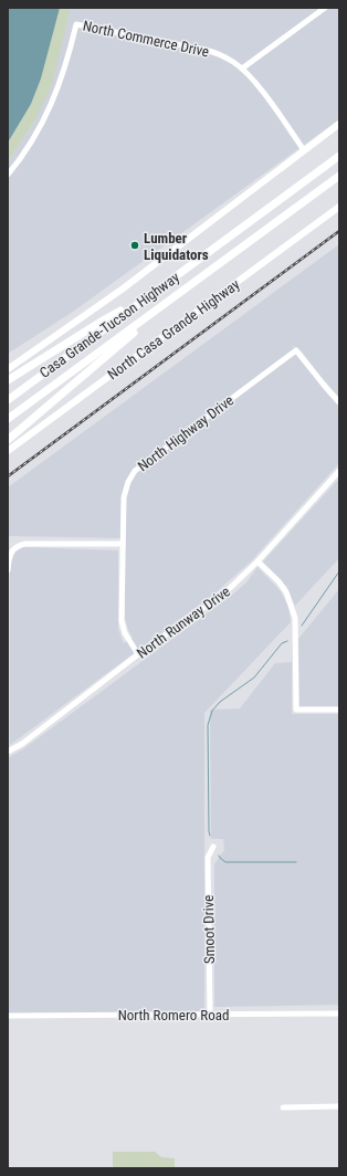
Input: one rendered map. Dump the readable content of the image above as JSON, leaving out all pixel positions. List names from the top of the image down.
{
  "streets": {
    "highway": ["Casa Grande-Tucson Highway"],
    "main road": ["North Casa Grande Highway"],
    "street": [
      "North Commerce Drive",
      "North Highway Drive",
      "North Runway Drive",
      "Smoot Drive",
      "North Romero Road"
    ]
  },
  "crossings": [
    ["North Highway Drive", "North Runway Drive"],
    ["Smoot Drive", "North Romero Road"]
  ],
  "places": ["Lumber Liquidators"]
}
